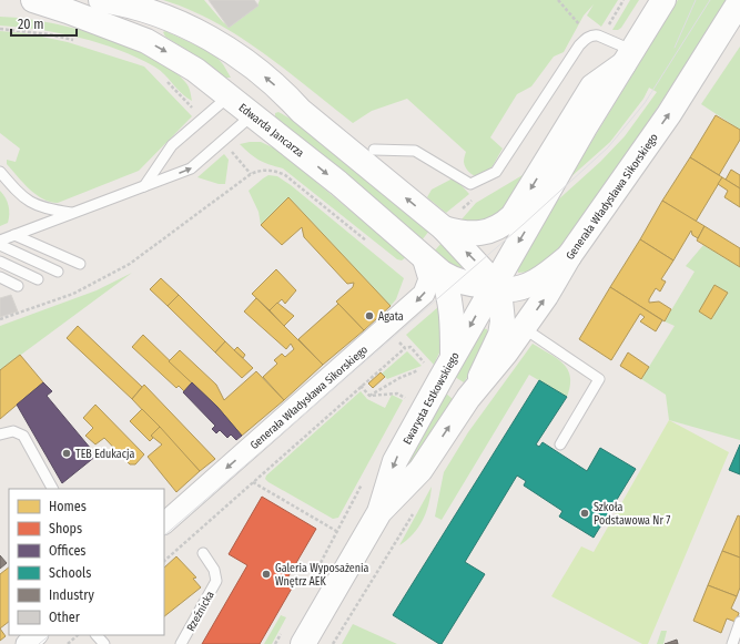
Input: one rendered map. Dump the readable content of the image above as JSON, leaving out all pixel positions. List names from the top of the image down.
{
  "streets": {
    "street": ["Edwarda Jancarza", "Generała Władysława Sikorskiego", "Ewarysta Estkowskiego"],
    "lane": ["Rzeźnicka"]
  },
  "crossings": [
    ["Edwarda Jancarza", "Generała Władysława Sikorskiego"],
    ["Edwarda Jancarza", "Ewarysta Estkowskiego"],
    ["Generała Władysława Sikorskiego", "Ewarysta Estkowskiego"]
  ],
  "places": [
    "Agata",
    "TEB Edukacja",
    "Szkoła Podstawowa Nr 7",
    "Galeria Wyposażenia Wnętrz AEK"
  ],
  "legend": [
    "Homes",
    "Shops",
    "Offices",
    "Schools",
    "Industry",
    "Other"
  ],
  "scale_bar": "20 m"
}
